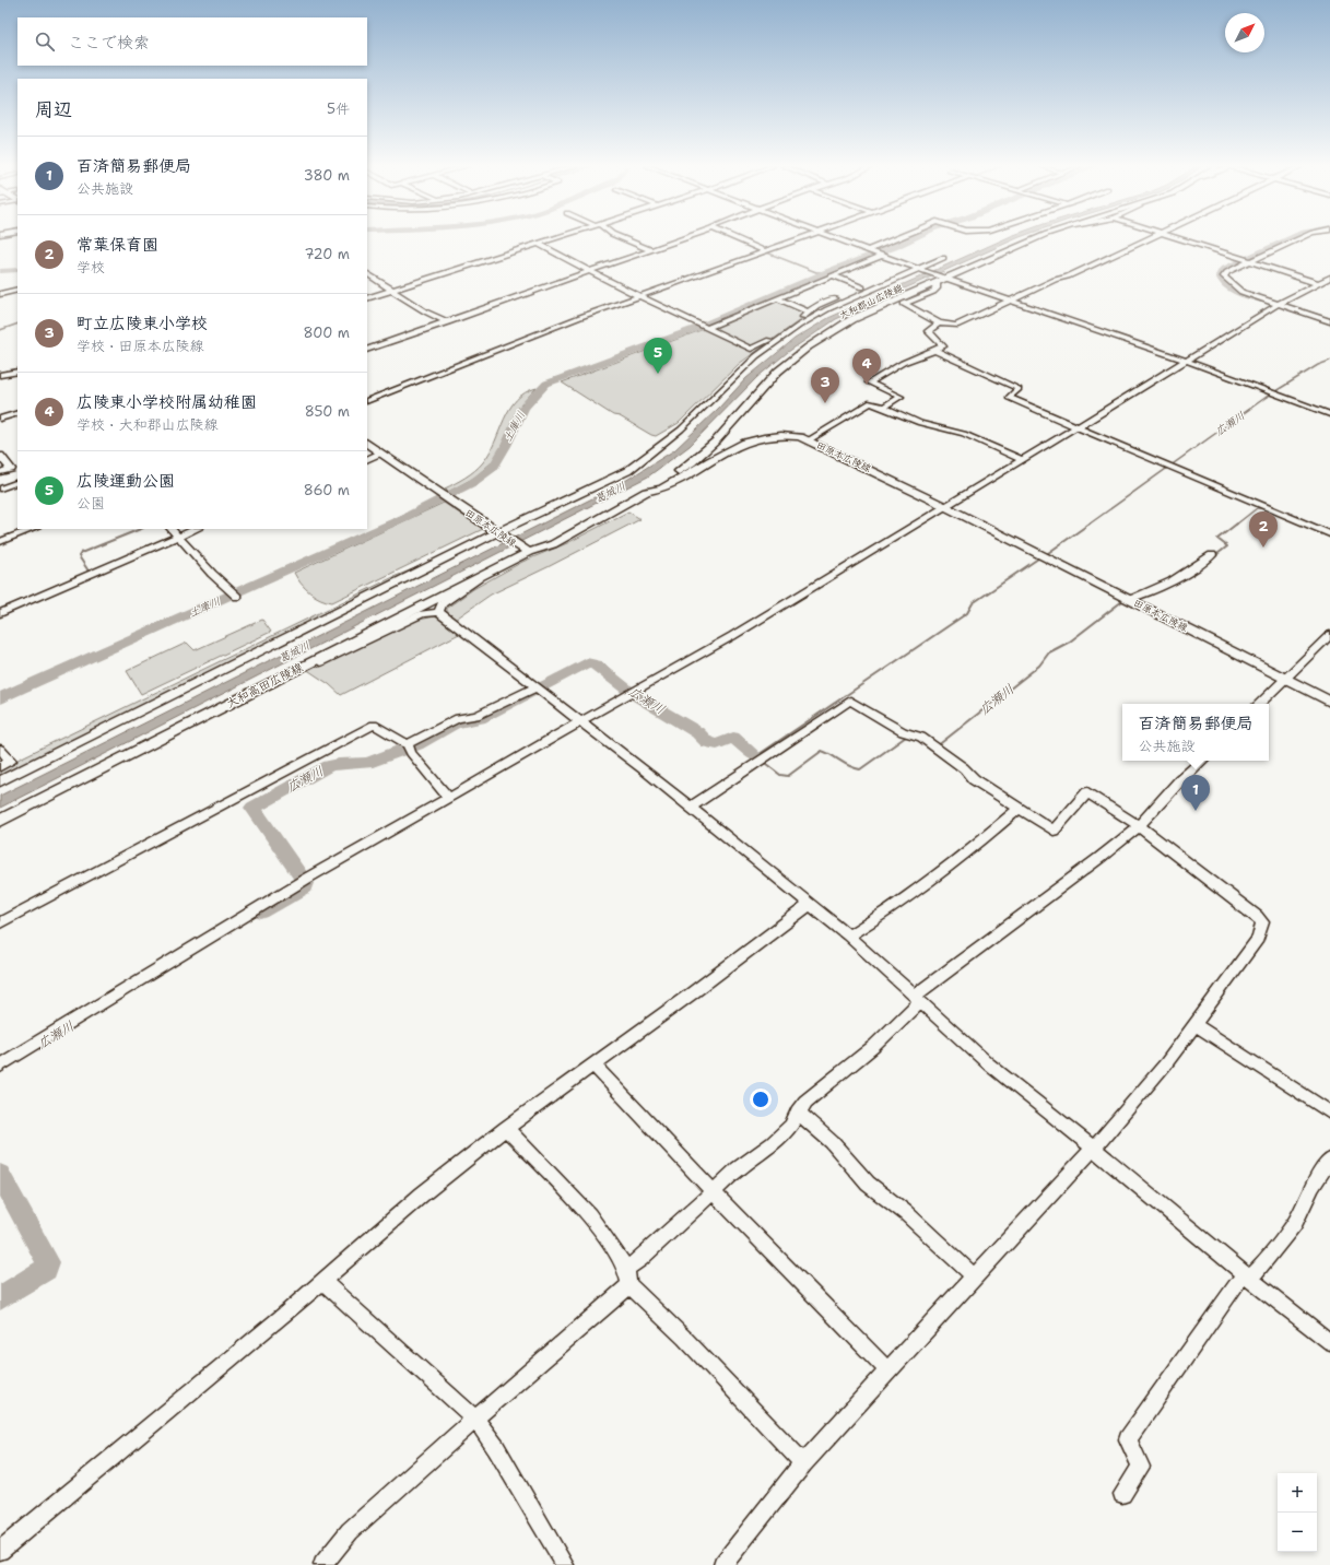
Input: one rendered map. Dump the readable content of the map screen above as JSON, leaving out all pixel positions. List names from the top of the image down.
{
  "streets": {
    "main road": ["大和郡山広陵線", "田原本広陵線", "大和高田広陵線"]
  },
  "crossings": [
    ["大和郡山広陵線", "田原本広陵線"],
    ["田原本広陵線", "大和高田広陵線"]
  ],
  "water": ["広瀬川", "土庫川", "葛城川"],
  "north": "top right",
  "page": {
    "search": "ここで検索",
    "heading": ["周辺", "5件"],
    "list": [
      {
        "mark": "1",
        "name": "百済簡易郵便局",
        "note": "公共施設",
        "value": "380 m"
      },
      {
        "mark": "2",
        "name": "常葉保育園",
        "note": "学校",
        "value": "720 m"
      },
      {
        "mark": "3",
        "name": "町立広陵東小学校",
        "note": "学校 · 田原本広陵線",
        "value": "800 m"
      },
      {
        "mark": "4",
        "name": "広陵東小学校附属幼稚園",
        "note": "学校 · 大和郡山広陵線",
        "value": "850 m"
      },
      {
        "mark": "5",
        "name": "広陵運動公園",
        "note": "公園",
        "value": "860 m"
      }
    ],
    "pins": [
      "5",
      "4",
      "3",
      "2",
      "1"
    ],
    "popup": ["百済簡易郵便局", "公共施設"],
    "map_buttons": ["+", "−"]
  }
}
